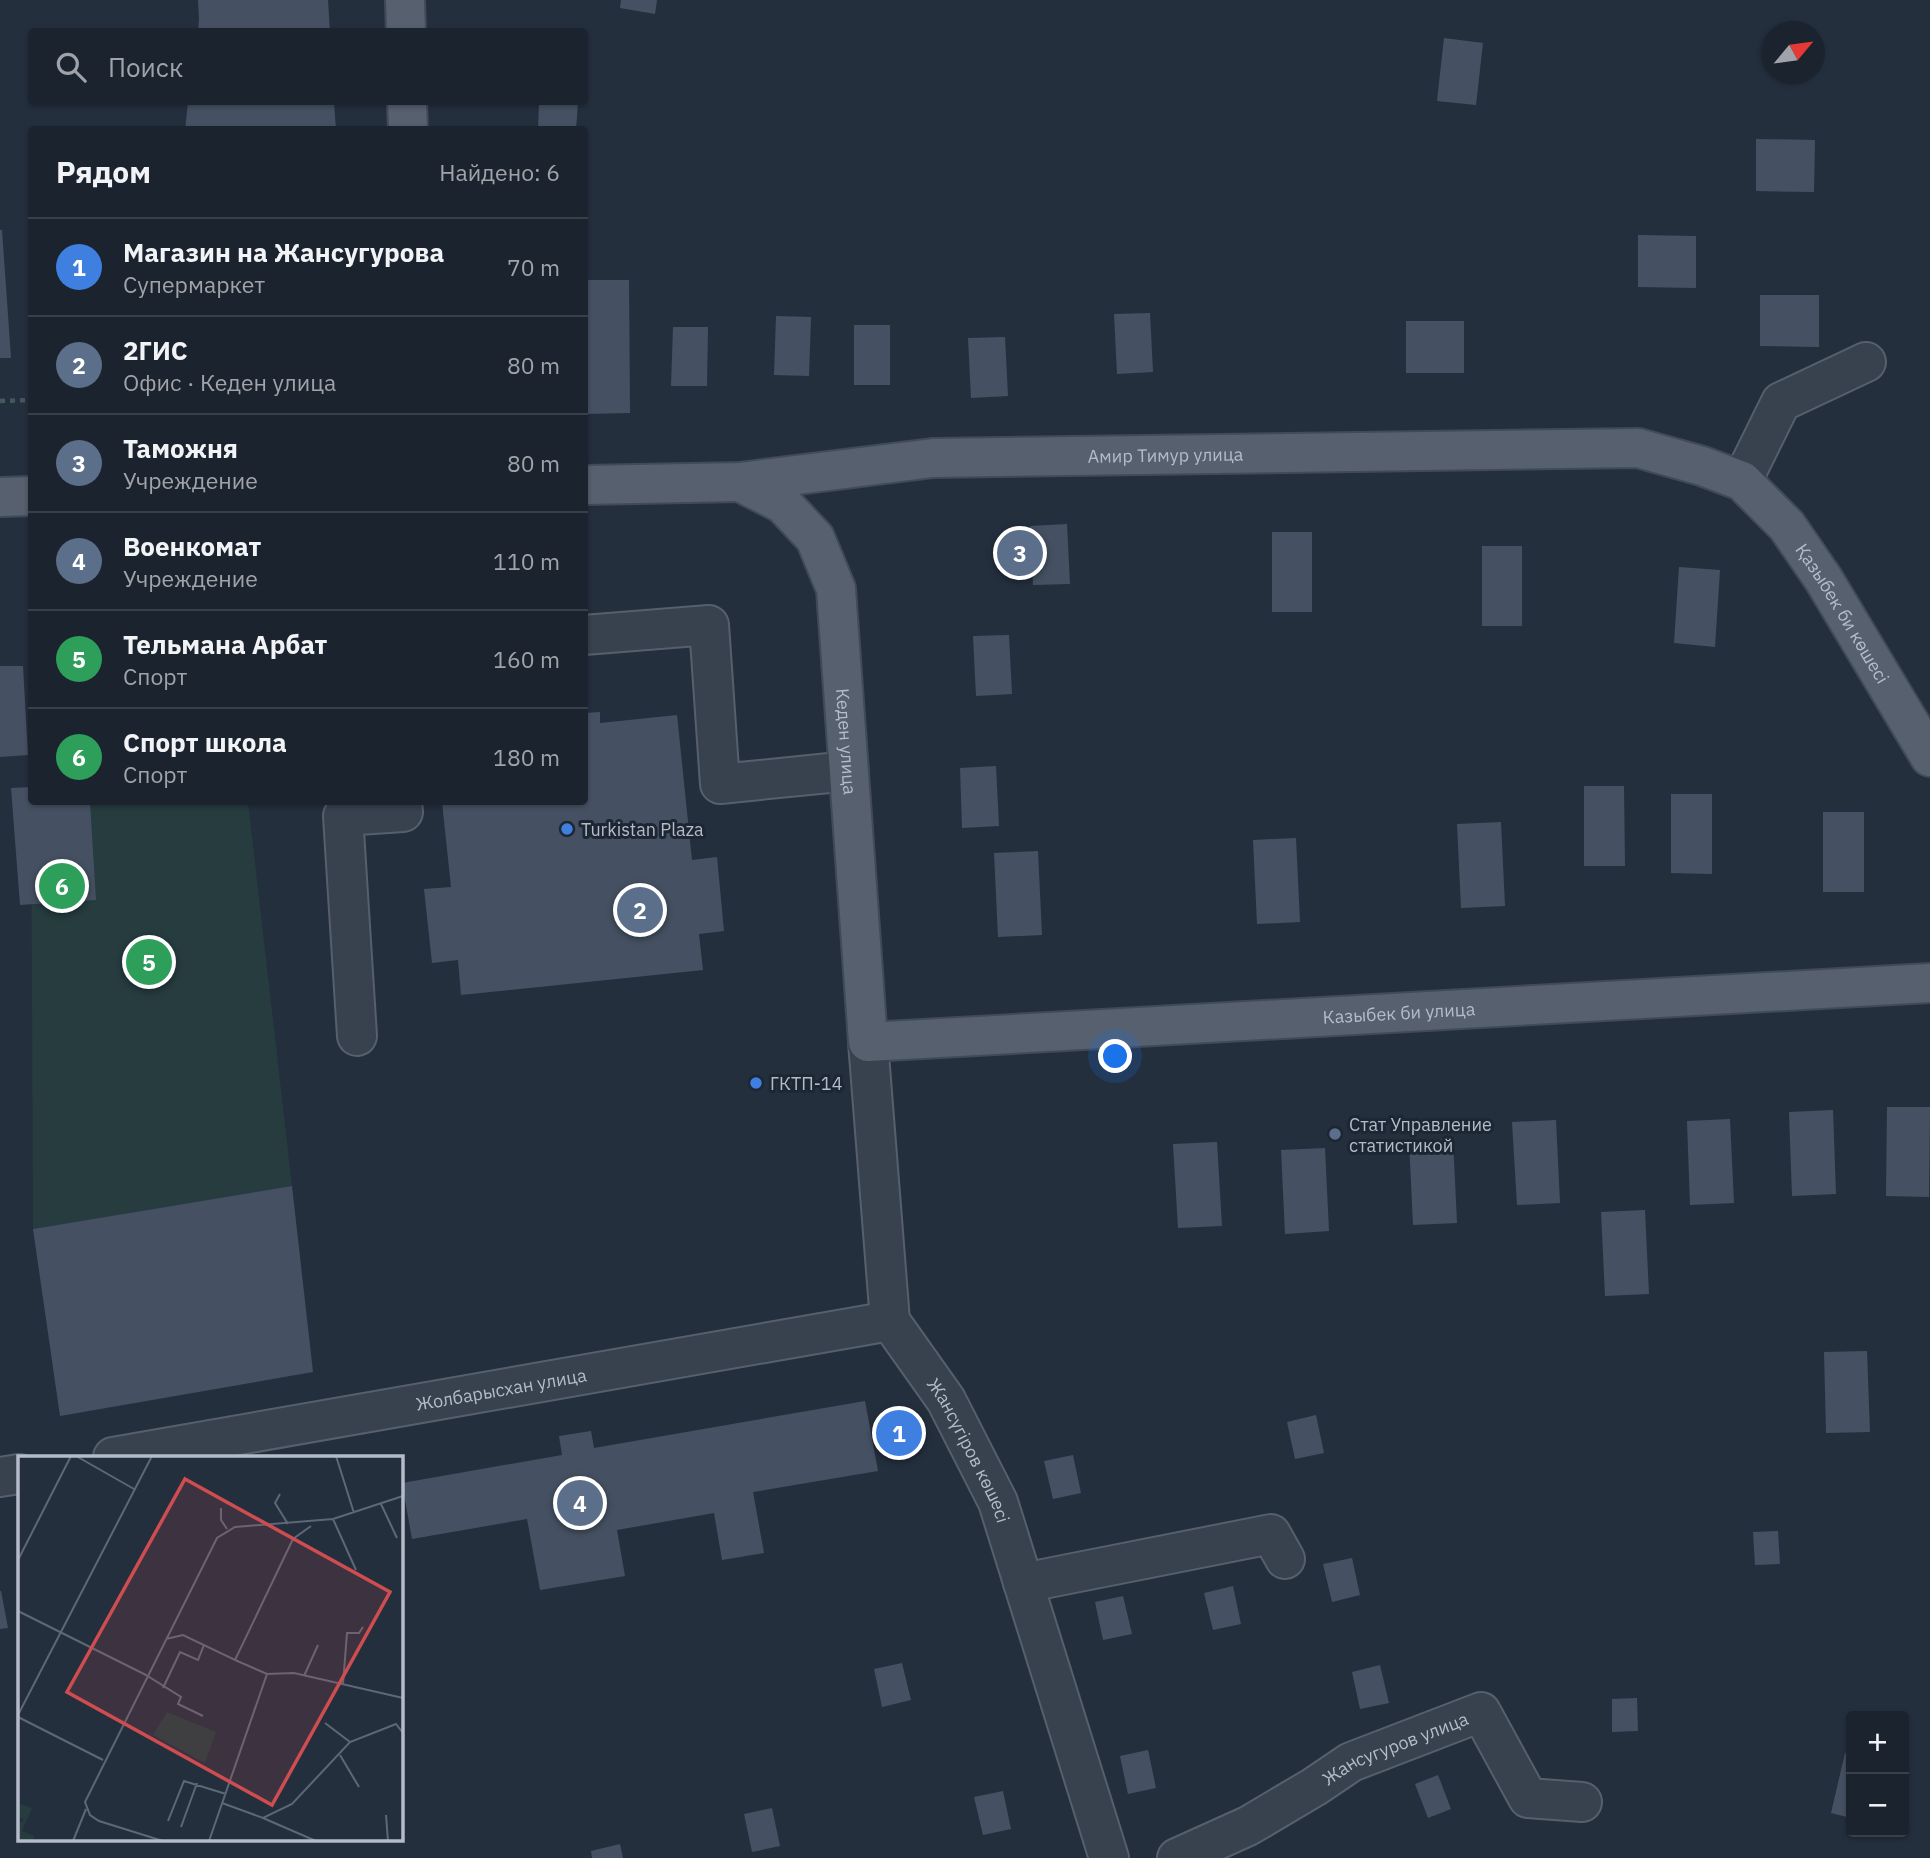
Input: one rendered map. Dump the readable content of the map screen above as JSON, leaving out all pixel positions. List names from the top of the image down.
{
  "streets": {
    "main road": [
      "Амир Тимур улица",
      "Қазыбек би көшесі",
      "Кеден улица",
      "Казыбек би улица"
    ],
    "street": ["Жолбарысхан улица", "Жансүгіров көшесі", "Жансугуров улица"]
  },
  "crossings": [
    ["Амир Тимур улица", "Қазыбек би көшесі"],
    ["Амир Тимур улица", "Кеден улица"],
    ["Кеден улица", "Казыбек би улица"],
    ["Жолбарысхан улица", "Жансүгіров көшесі"]
  ],
  "places": ["Turkistan Plaza", "ГКТП-14", "Стат Управление статистикой"],
  "north": "top right",
  "page": {
    "search": "Поиск",
    "heading": ["Рядом", "Найдено: 6"],
    "list": [
      {
        "mark": "1",
        "name": "Магазин на Жансугурова",
        "note": "Супермаркет",
        "value": "70 m"
      },
      {
        "mark": "2",
        "name": "2ГИС",
        "note": "Офис · Кеден улица",
        "value": "80 m"
      },
      {
        "mark": "3",
        "name": "Таможня",
        "note": "Учреждение",
        "value": "80 m"
      },
      {
        "mark": "4",
        "name": "Военкомат",
        "note": "Учреждение",
        "value": "110 m"
      },
      {
        "mark": "5",
        "name": "Тельмана Арбат",
        "note": "Спорт",
        "value": "160 m"
      },
      {
        "mark": "6",
        "name": "Спорт школа",
        "note": "Спорт",
        "value": "180 m"
      }
    ],
    "pins": [
      "3",
      "6",
      "2",
      "5",
      "1",
      "4"
    ],
    "map_buttons": ["+", "−"]
  }
}
